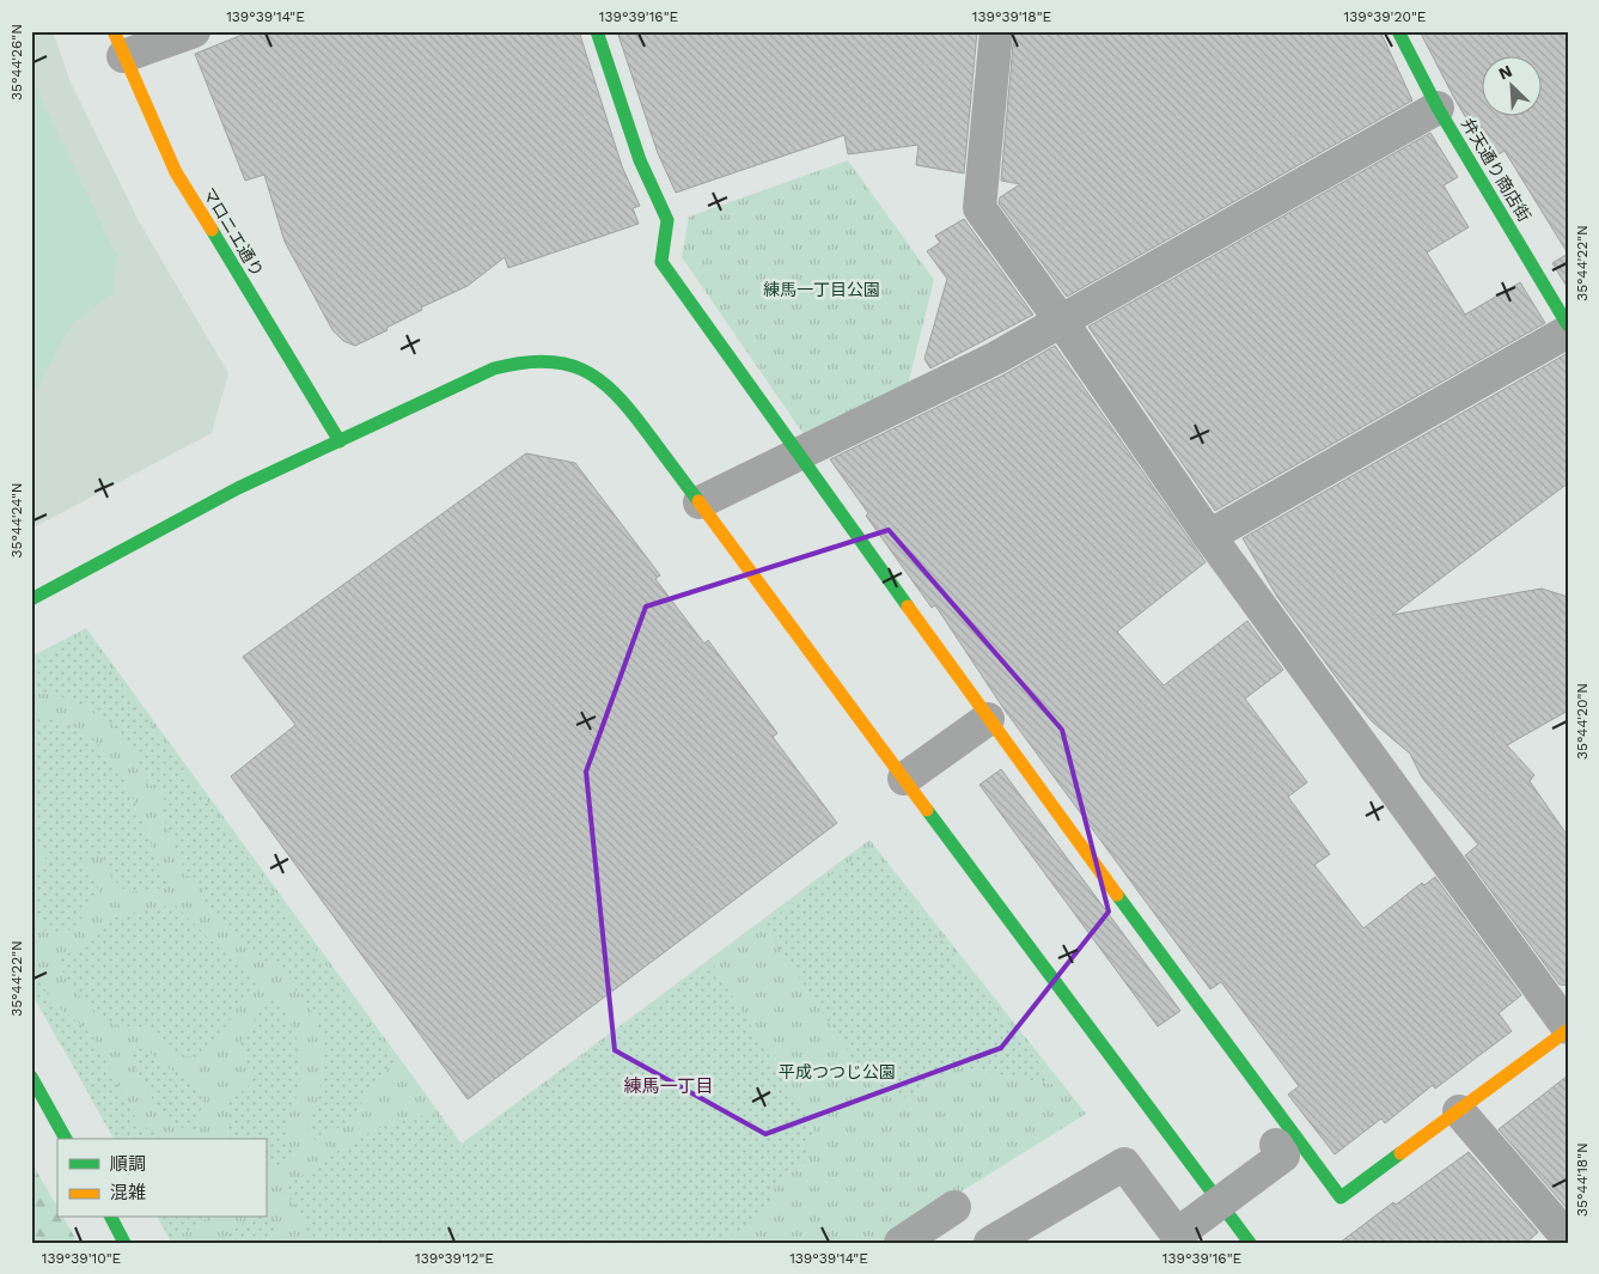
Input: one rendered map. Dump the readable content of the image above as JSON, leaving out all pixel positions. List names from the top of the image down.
{
  "streets": {
    "street": ["弁天通り商店街", "マロニエ通り"]
  },
  "districts": ["練馬一丁目"],
  "parks": ["練馬一丁目公園", "平成つつじ公園"],
  "legend": ["順調", "混雑"],
  "north": "top left",
  "coordinates": [
    "139°39'14\"E",
    "139°39'16\"E",
    "139°39'18\"E",
    "139°39'20\"E",
    "35°44'26\"N",
    "35°44'22\"N",
    "35°44'24\"N",
    "35°44'20\"N",
    "35°44'18\"N",
    "139°39'10\"E",
    "139°39'12\"E"
  ]
}
